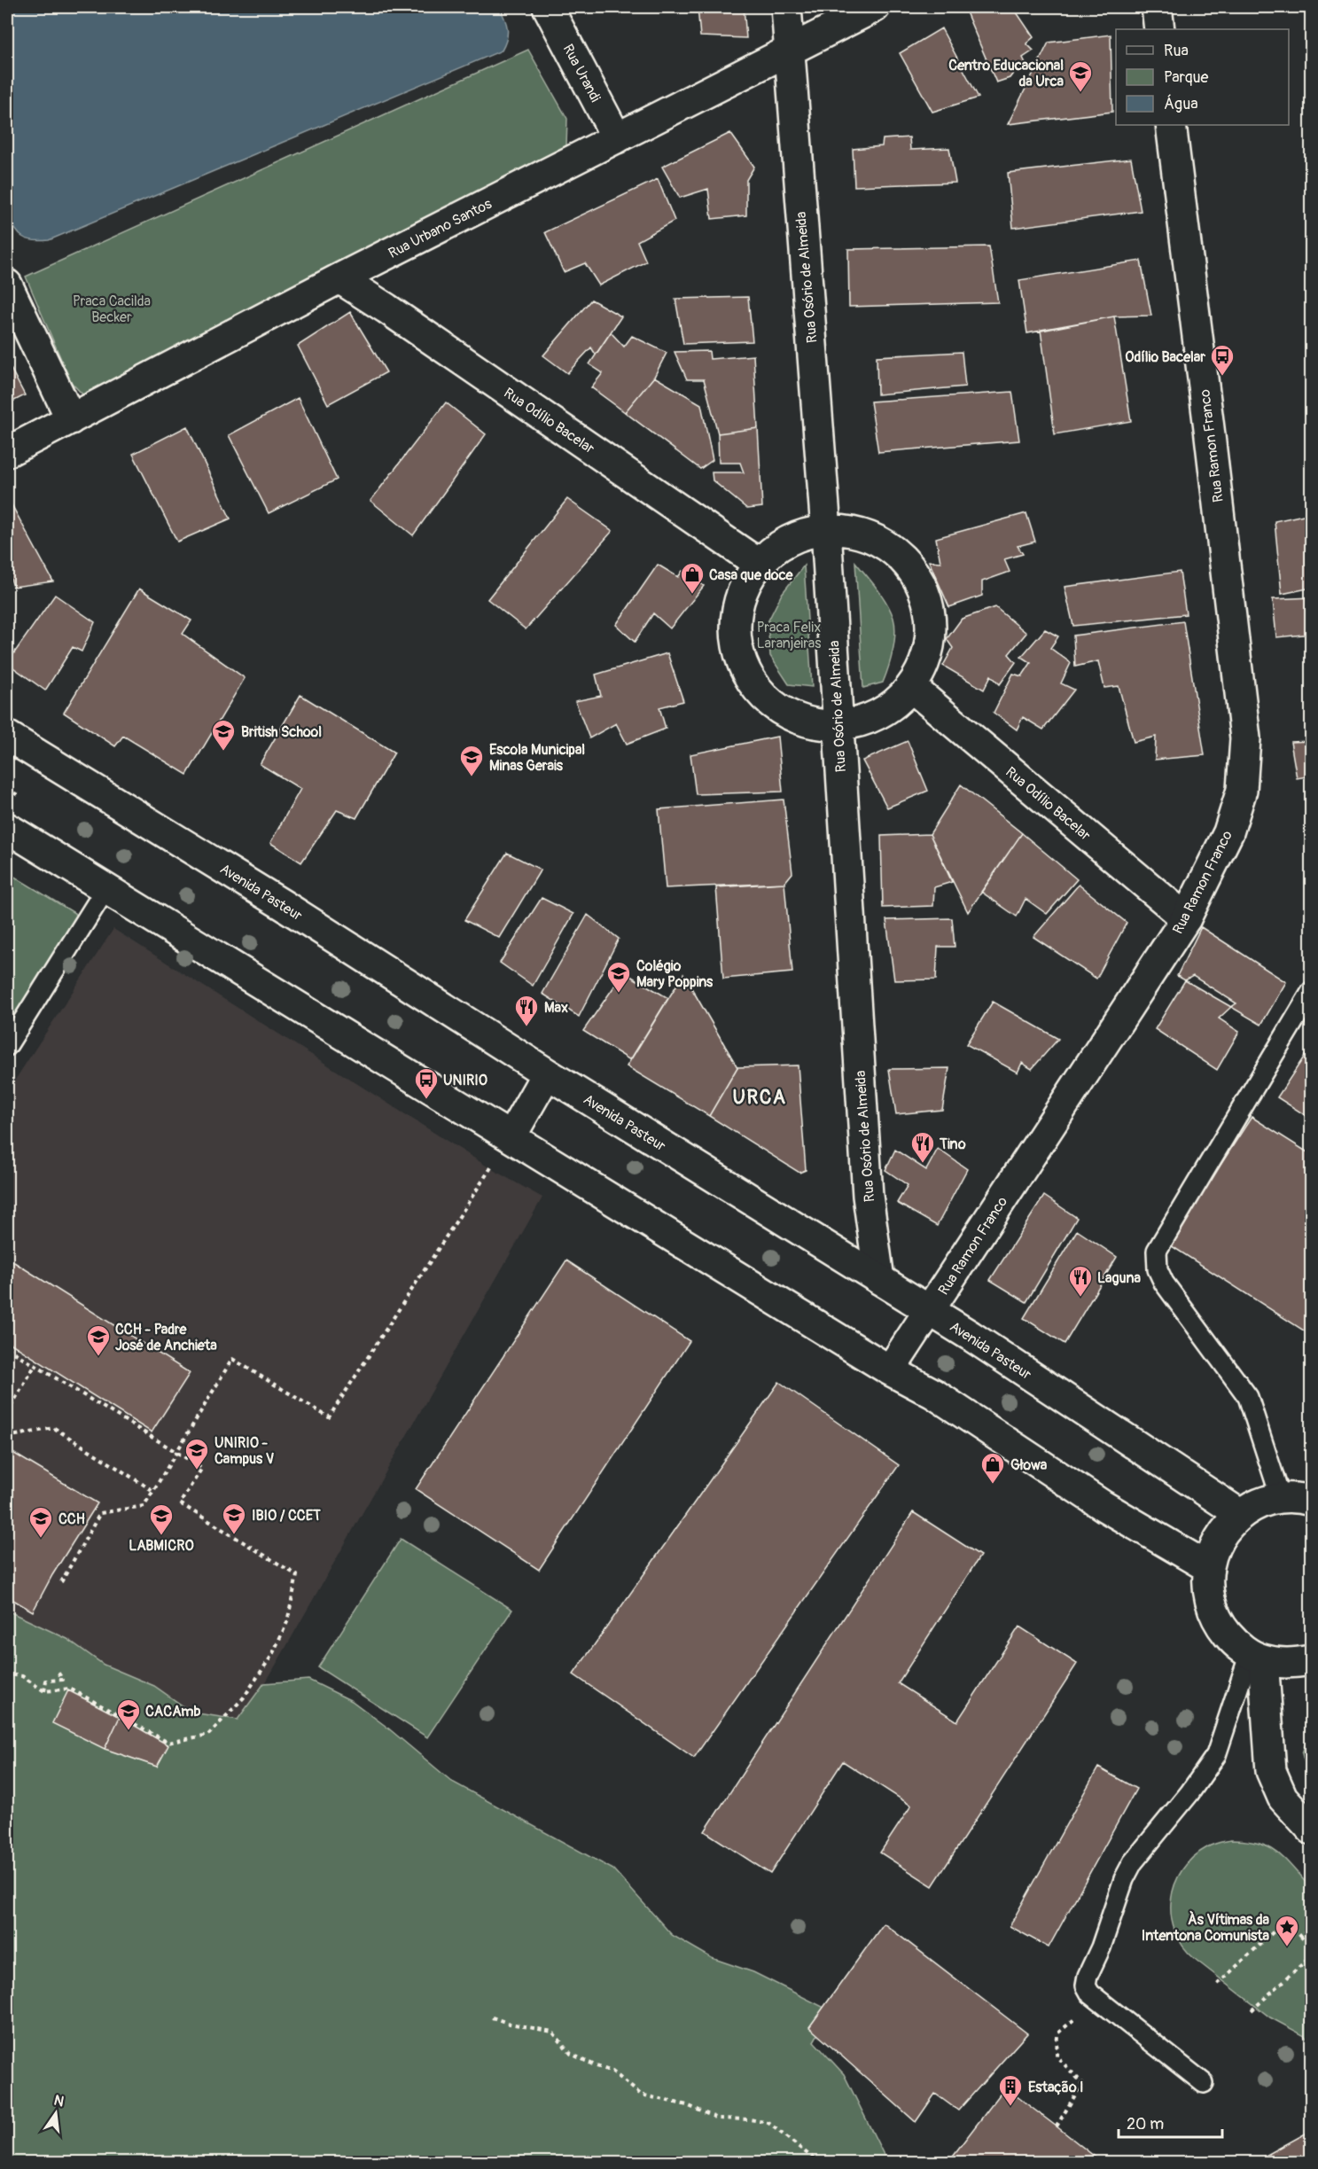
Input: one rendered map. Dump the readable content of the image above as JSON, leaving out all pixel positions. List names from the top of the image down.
{
  "streets": {
    "street": [
      "Rua Urandi",
      "Rua Urbano Santos",
      "Rua Osório de Almeida",
      "Rua Odílio Bacelar",
      "Rua Ramon Franco",
      "Avenida Pasteur"
    ]
  },
  "crossings": [
    ["Rua Urandi", "Rua Urbano Santos"],
    ["Rua Urbano Santos", "Rua Osório de Almeida"],
    ["Rua Urbano Santos", "Rua Odílio Bacelar"],
    ["Rua Osório de Almeida", "Avenida Pasteur"],
    ["Rua Odílio Bacelar", "Rua Ramon Franco"],
    ["Rua Ramon Franco", "Avenida Pasteur"]
  ],
  "districts": ["URCA"],
  "parks": ["Praca Cacilda Becker", "Praca Felix Laranjeiras"],
  "places": {
    "school or university": [
      "Centro Educacional da Urca",
      "British School",
      "Escola Municipal Minas Gerais",
      "Colégio Mary Poppins",
      "CCH - Padre José de Anchieta",
      "UNIRIO - Campus V",
      "IBIO / CCET",
      "LABMICRO",
      "CCH",
      "CACAmb"
    ],
    "bus stop": ["Odílio Bacelar", "UNIRIO"],
    "shop": ["Casa que doce", "Głowa"],
    "restaurant": ["Max", "Tino", "Laguna"],
    "place": ["Às Vítimas da Intentona Comunista"],
    "building": ["Estação I"]
  },
  "legend": ["Rua", "Parque", "Água"],
  "scale_bar": "20 m",
  "north": "top"
}
